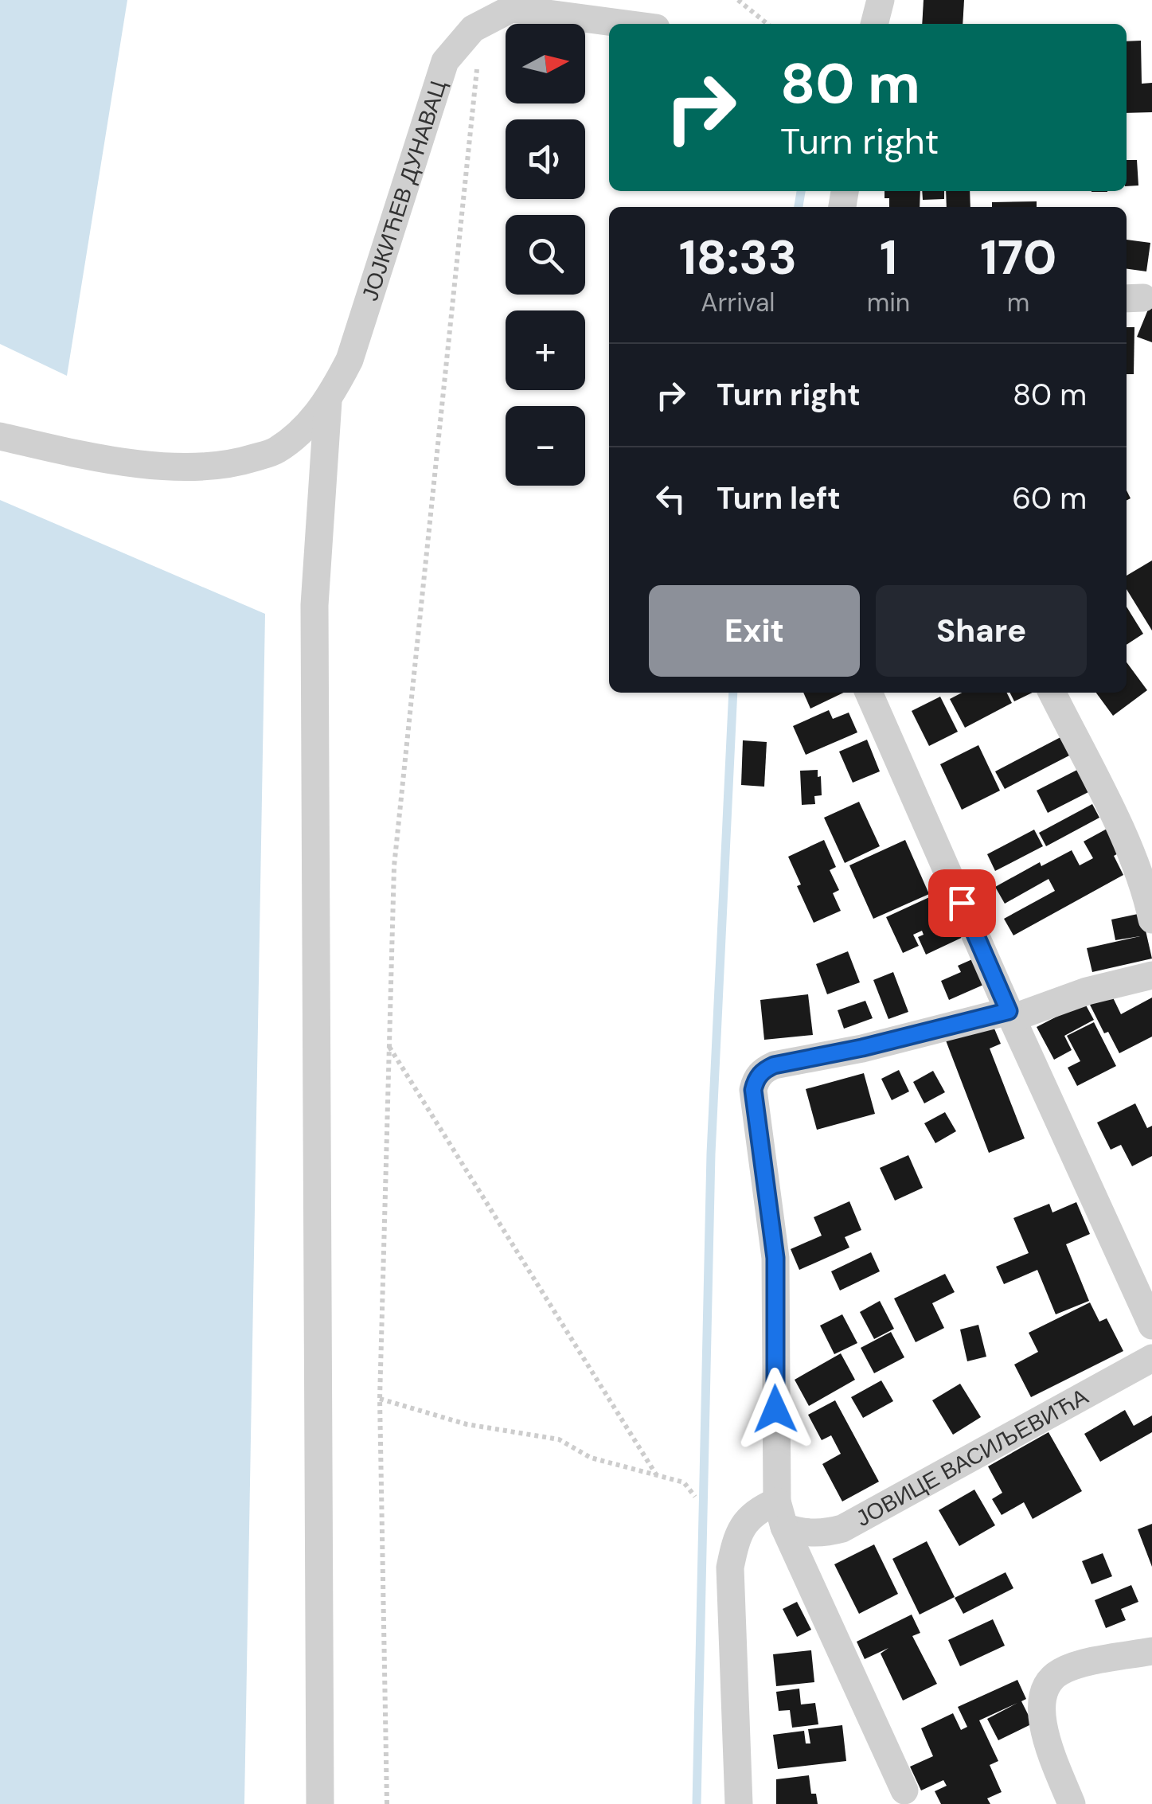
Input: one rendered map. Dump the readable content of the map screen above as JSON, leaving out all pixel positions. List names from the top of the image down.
{
  "streets": {
    "street": ["ЈОЈКИЋЕВ ДУНАВАЦ", "ЈОВИЦЕ ВАСИЉЕВИЋА"]
  },
  "north": "right",
  "page": {
    "map_buttons": ["+", "−"],
    "turn": ["80 m", "Turn right"],
    "eta": [
      "18:33",
      "Arrival",
      "1",
      "min",
      "170",
      "m"
    ],
    "list": [
      {
        "name": "Turn right",
        "value": "80 m"
      },
      {
        "name": "Turn left",
        "value": "60 m"
      }
    ],
    "buttons": ["Exit", "Share"]
  }
}
